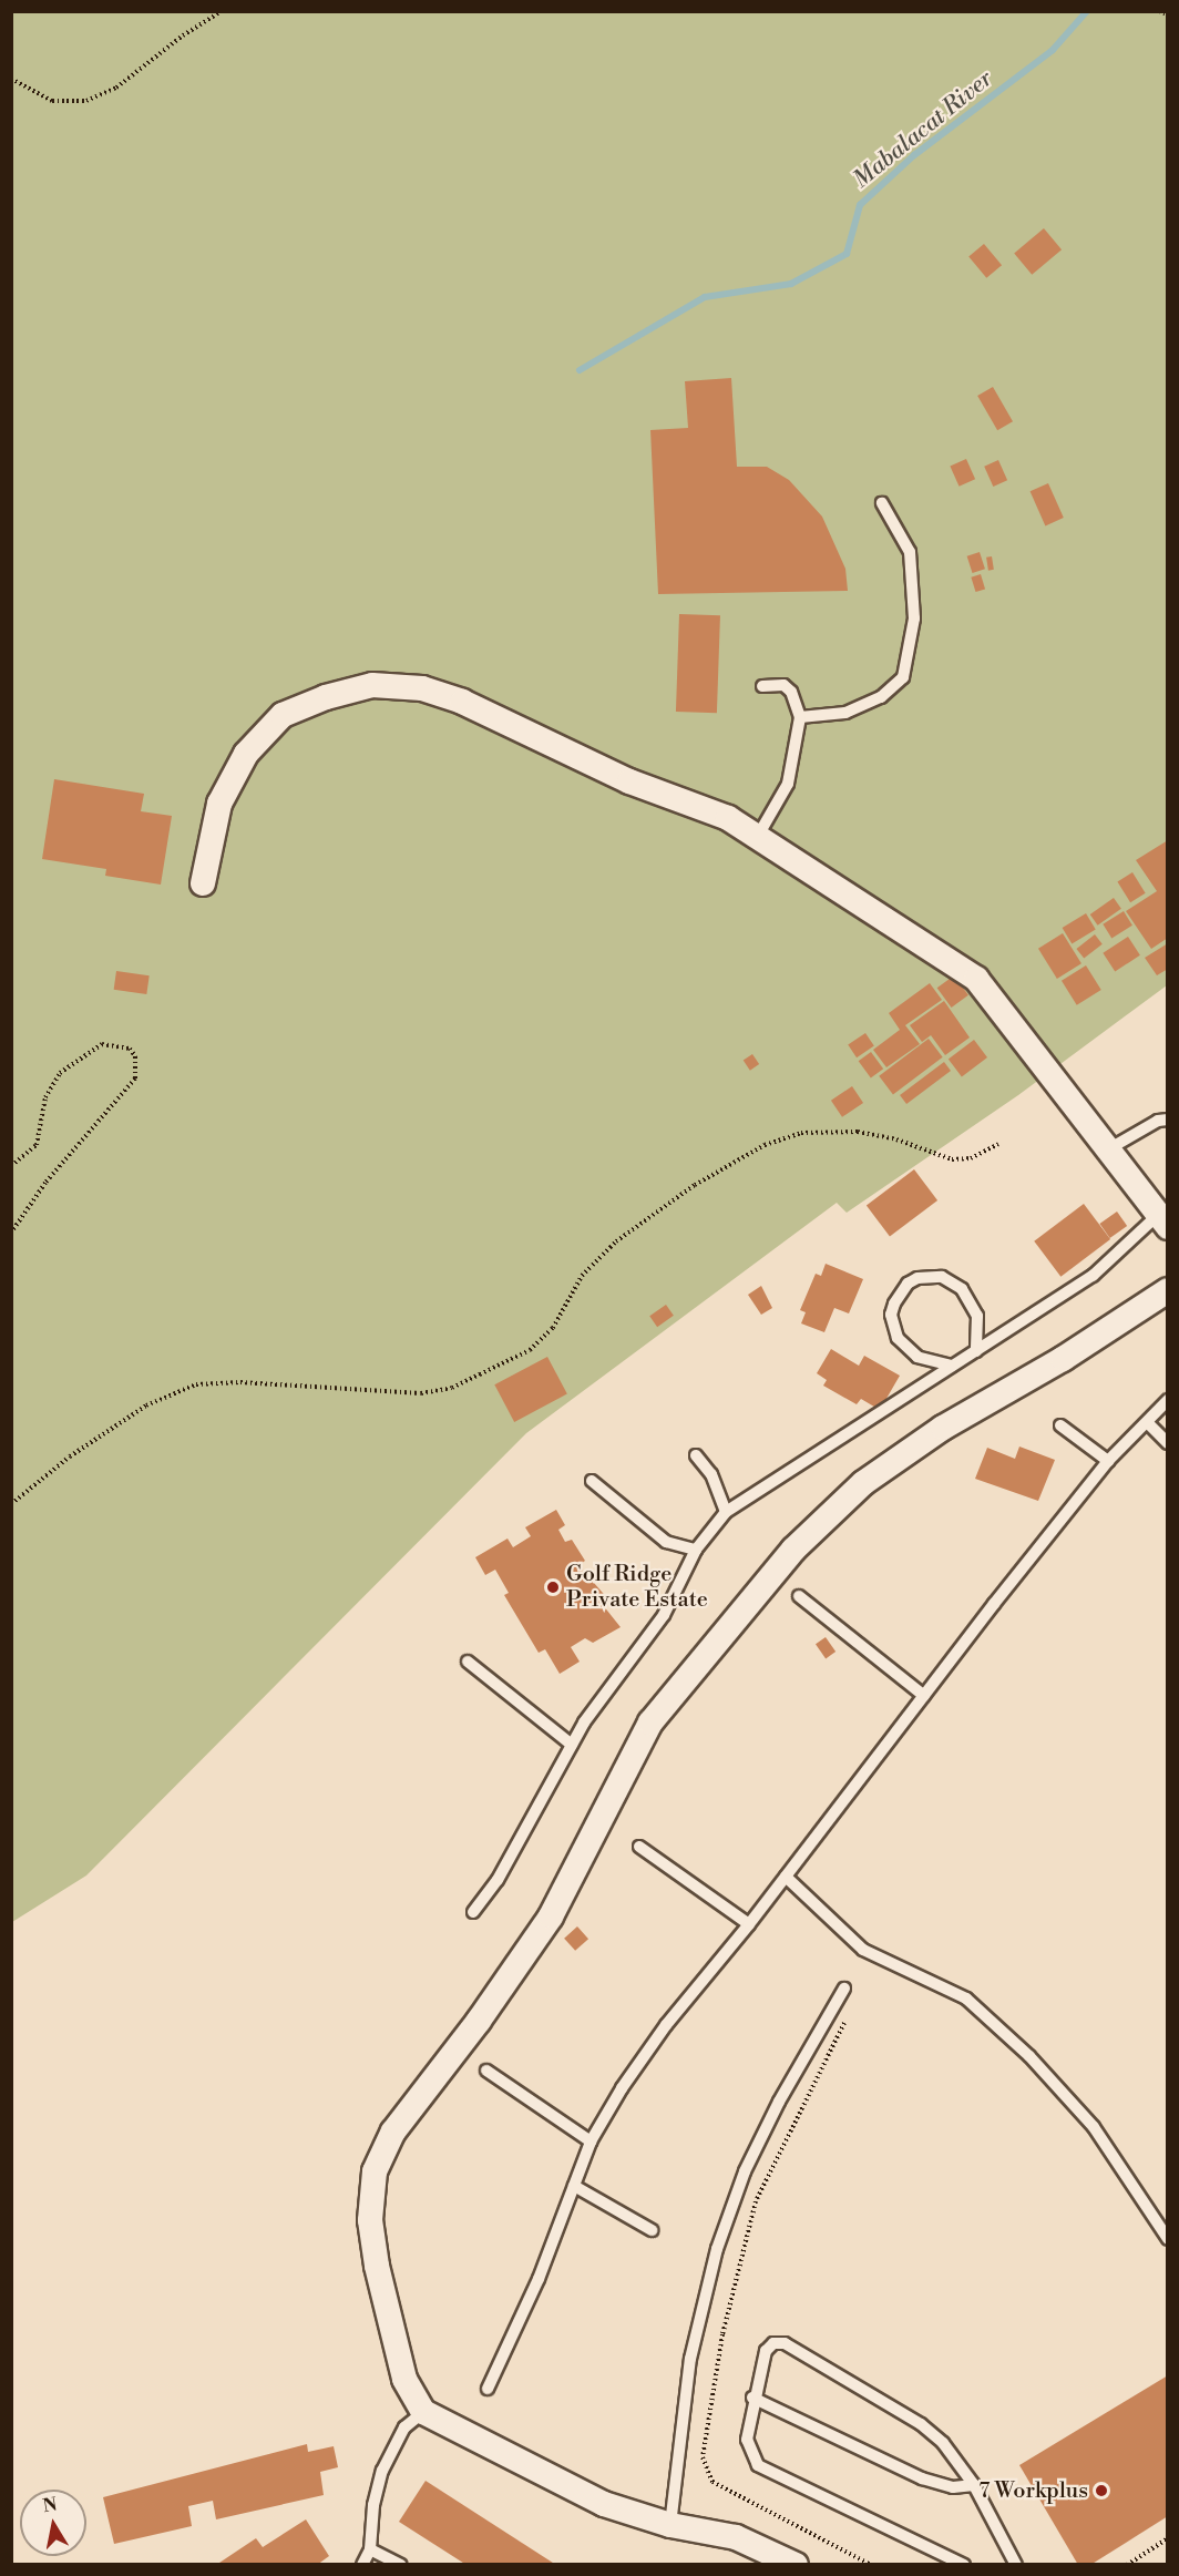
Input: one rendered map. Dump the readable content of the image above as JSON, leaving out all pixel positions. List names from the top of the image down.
{
  "water": ["Mabalacat River"],
  "places": ["Golf Ridge Private Estate", "7 Workplus"],
  "north": "top"
}
